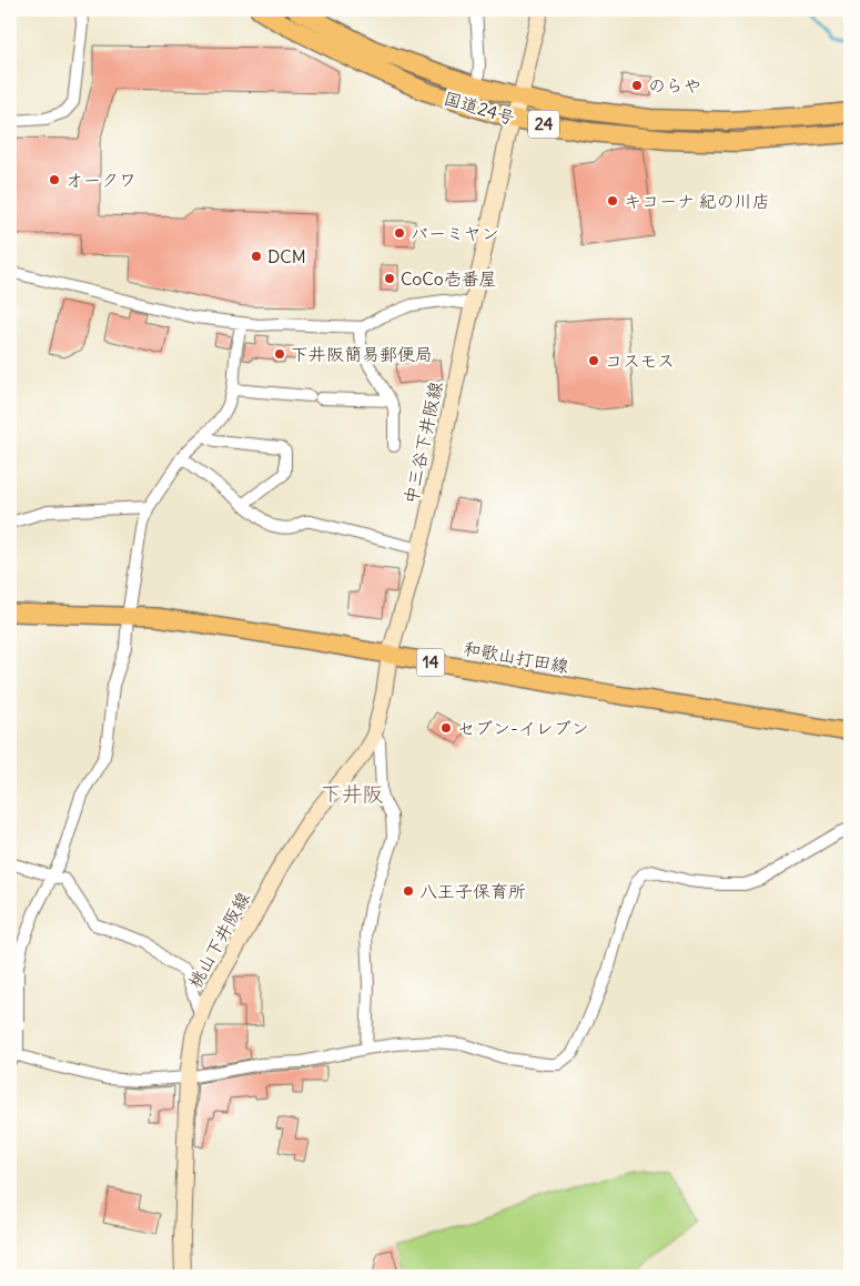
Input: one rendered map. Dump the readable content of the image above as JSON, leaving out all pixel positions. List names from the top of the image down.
{
  "streets": {
    "highway": ["国道24号", "24"],
    "main road": [
      "中三谷下井阪線",
      "和歌山打田線",
      "14",
      "桃山下井阪線"
    ]
  },
  "crossings": [
    ["国道24号", "中三谷下井阪線"],
    ["中三谷下井阪線", "和歌山打田線"],
    ["中三谷下井阪線", "桃山下井阪線"],
    ["和歌山打田線", "桃山下井阪線"]
  ],
  "districts": ["下井阪"],
  "places": [
    "のらや",
    "オークワ",
    "キコーナ 紀の川店",
    "バーミヤン",
    "DCM",
    "CoCo壱番屋",
    "下井阪簡易郵便局",
    "コスモス",
    "セブン-イレブン",
    "八王子保育所"
  ]
}
